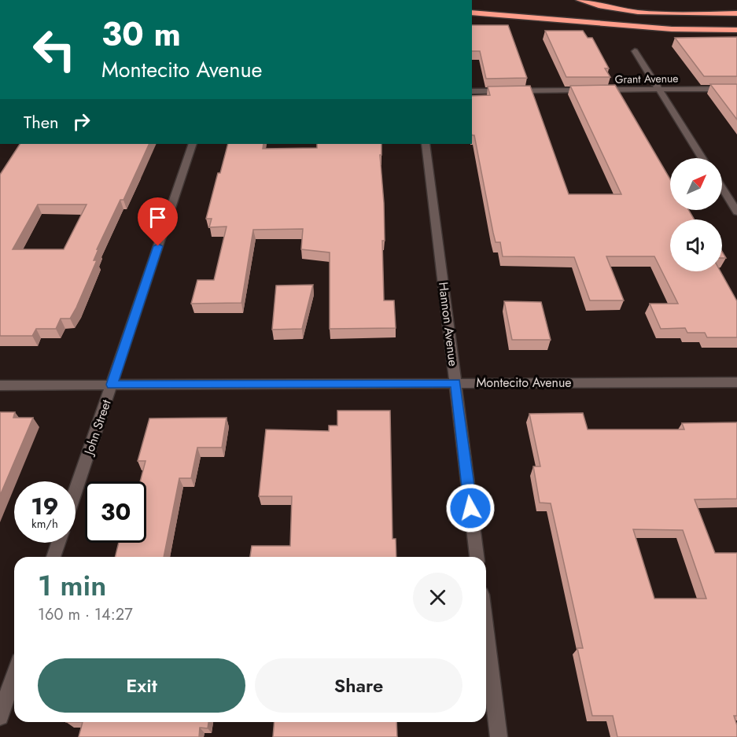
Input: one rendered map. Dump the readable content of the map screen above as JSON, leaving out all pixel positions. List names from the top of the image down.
{
  "streets": {
    "street": [
      "Grant Avenue",
      "Hannon Avenue",
      "Montecito Avenue",
      "John Street"
    ]
  },
  "crossings": [
    ["Hannon Avenue", "Montecito Avenue"],
    ["Montecito Avenue", "John Street"]
  ],
  "north": "top right",
  "page": {
    "turn": ["30 m", "Montecito Avenue"],
    "then": "Then",
    "speed": "19 km/h",
    "limit": "30",
    "heading": ["1 min", "160 m · 14:27"],
    "buttons": ["Exit", "Share"]
  }
}
